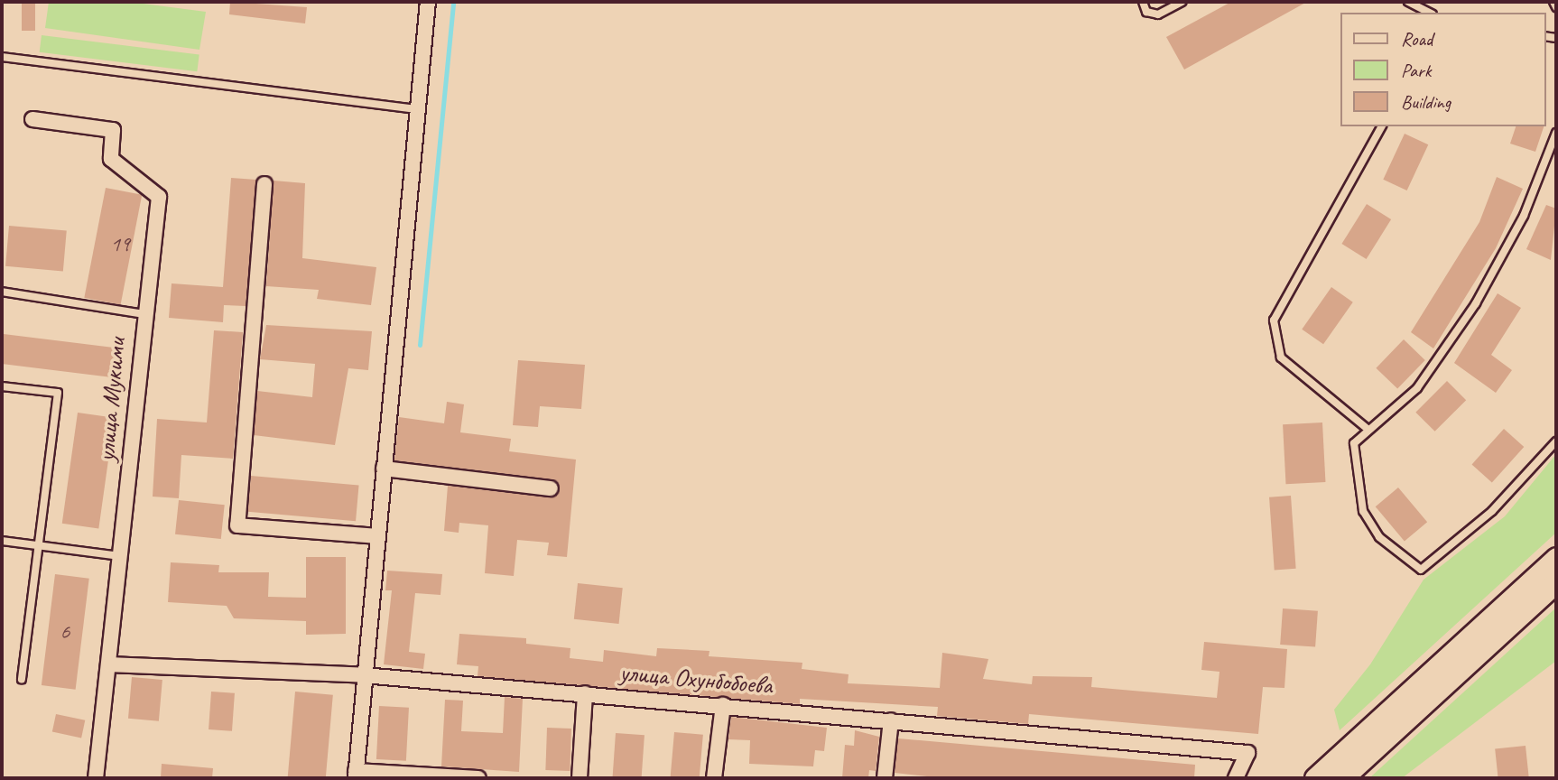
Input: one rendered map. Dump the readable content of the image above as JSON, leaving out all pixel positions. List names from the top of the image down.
{
  "streets": {
    "street": ["улица Мукими", "улица Охунбобоева"]
  },
  "crossings": [
    ["улица Мукими", "улица Охунбобоева"]
  ],
  "house_numbers": ["19", "6"],
  "legend": ["Road", "Park", "Building"]
}
